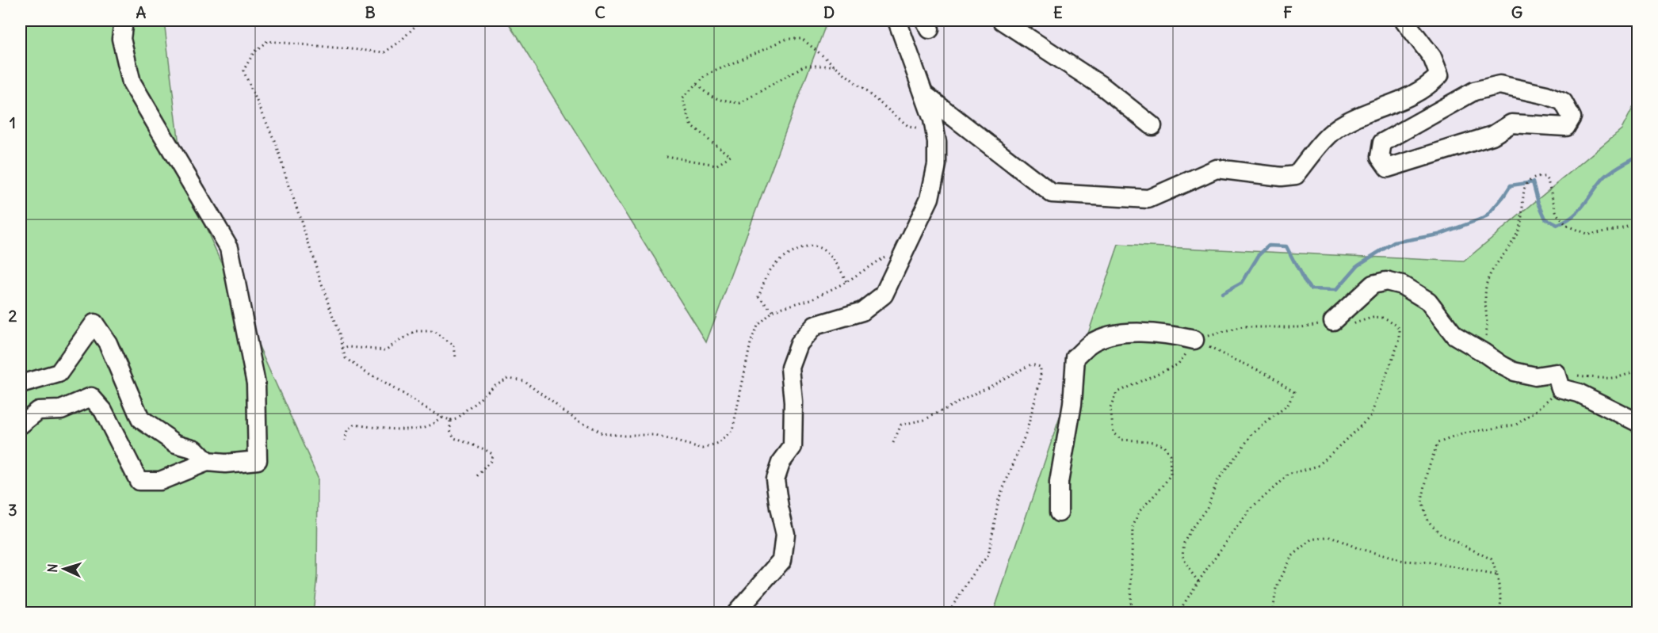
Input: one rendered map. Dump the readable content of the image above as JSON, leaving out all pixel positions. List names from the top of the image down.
{
  "north": "left",
  "grid": {
    "columns": [
      "A",
      "B",
      "C",
      "D",
      "E",
      "F",
      "G"
    ],
    "rows": ["1", "2", "3"]
  }
}
